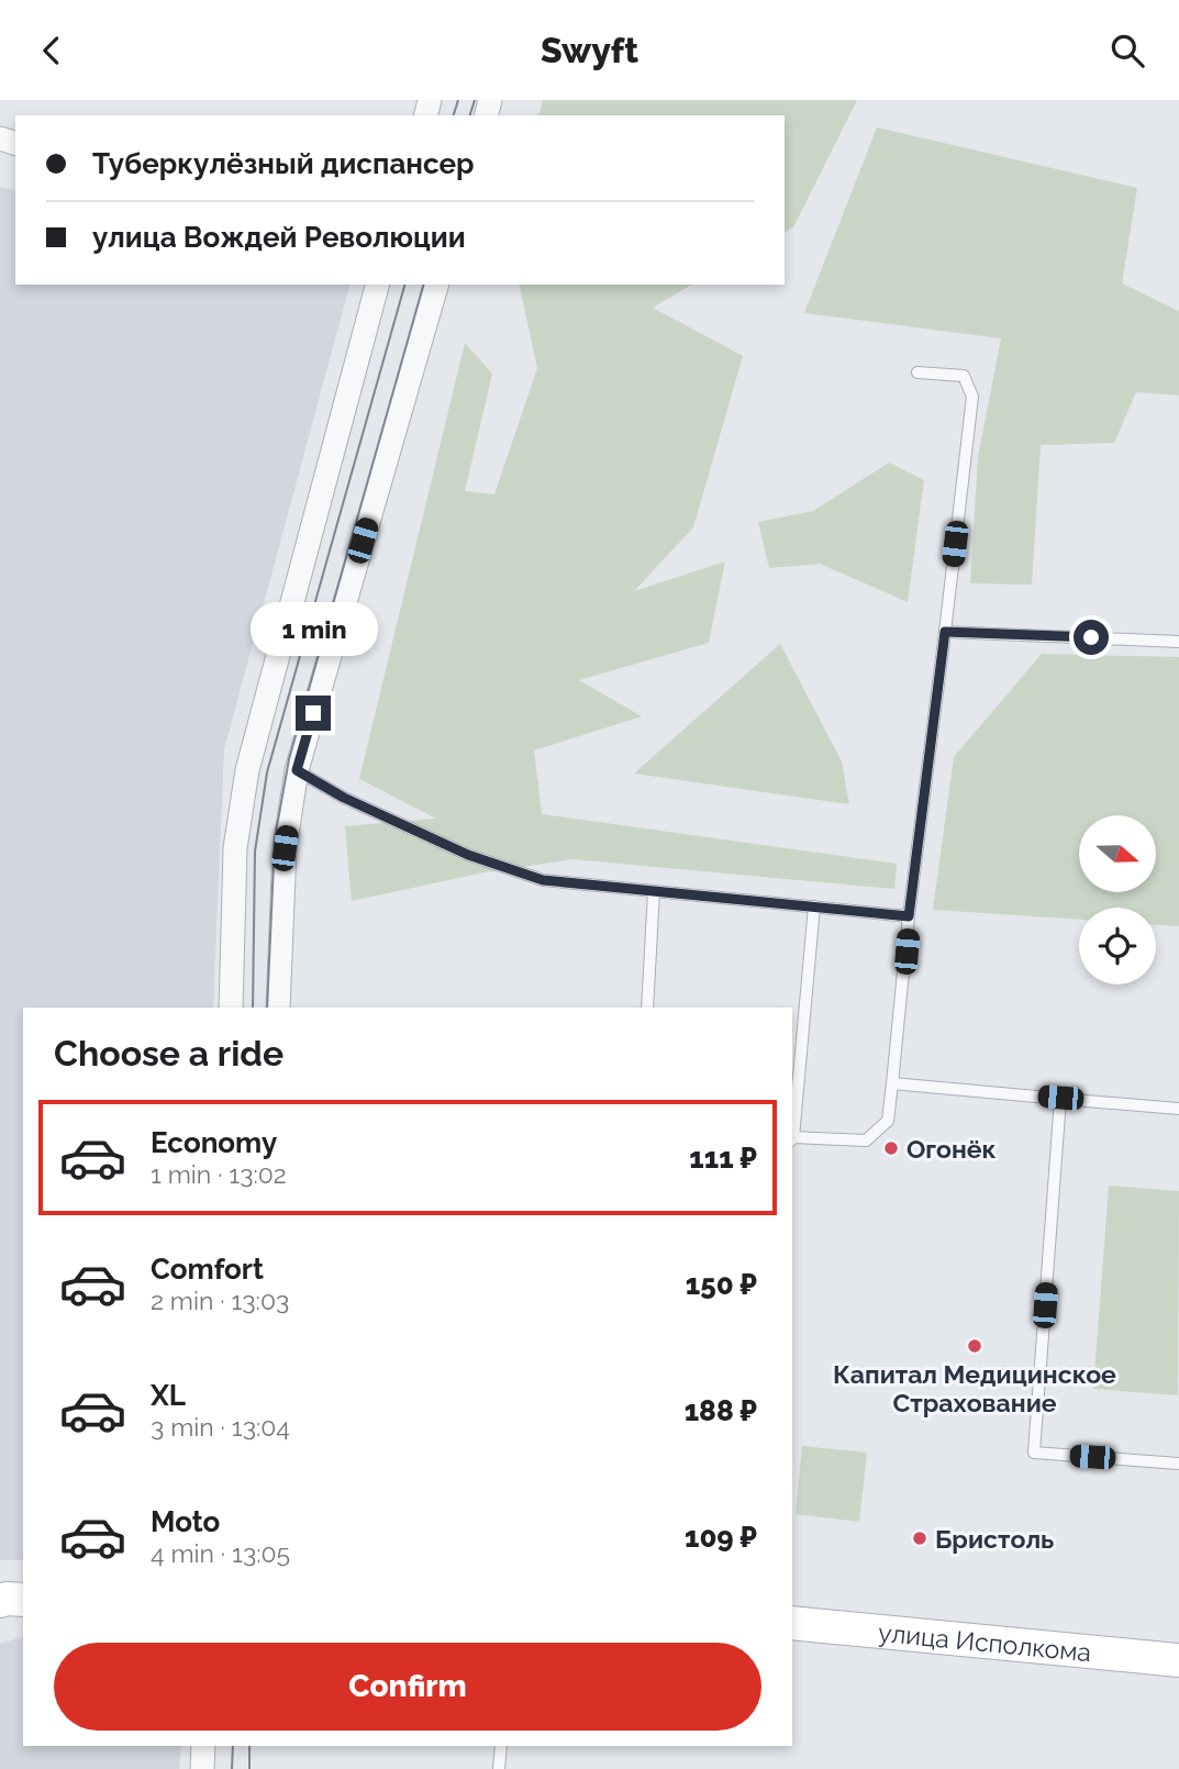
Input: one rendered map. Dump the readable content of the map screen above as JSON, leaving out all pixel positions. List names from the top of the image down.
{
  "streets": {
    "street": ["улица Исполкома"]
  },
  "places": ["Огонёк", "Капитал Медицинское Страхование", "Бристоль"],
  "north": "right",
  "page": {
    "header": "Swyft",
    "banner": ["Туберкулёзный диспансер", "улица Вождей Революции"],
    "bubble": "1 min",
    "heading": "Choose a ride",
    "list": [
      {
        "name": "Economy",
        "note": "1 min · 13:02",
        "value": "111 ₽"
      },
      {
        "name": "Comfort",
        "note": "2 min · 13:03",
        "value": "150 ₽"
      },
      {
        "name": "XL",
        "note": "3 min · 13:04",
        "value": "188 ₽"
      },
      {
        "name": "Moto",
        "note": "4 min · 13:05",
        "value": "109 ₽"
      }
    ],
    "buttons": "Confirm"
  }
}
